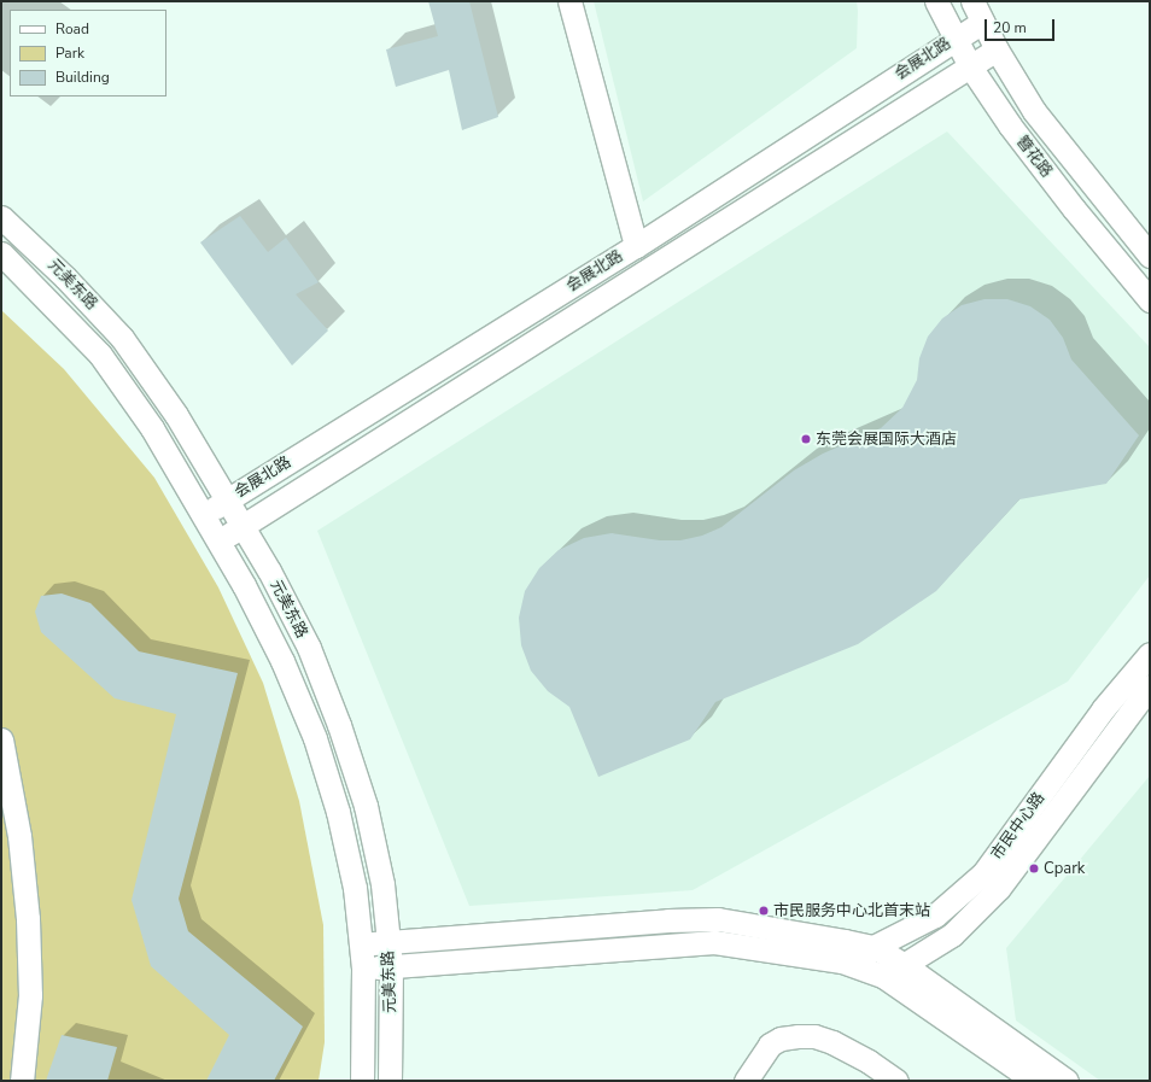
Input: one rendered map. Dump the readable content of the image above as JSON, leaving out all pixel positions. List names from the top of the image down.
{
  "streets": {
    "street": [
      "会展北路",
      "簪花路",
      "元美东路",
      "市民中心路"
    ]
  },
  "crossings": [
    ["会展北路", "簪花路"],
    ["会展北路", "元美东路"]
  ],
  "places": ["东莞会展国际大酒店", "Cpark", "市民服务中心北首末站"],
  "legend": ["Road", "Park", "Building"],
  "scale_bar": "20 m"
}
